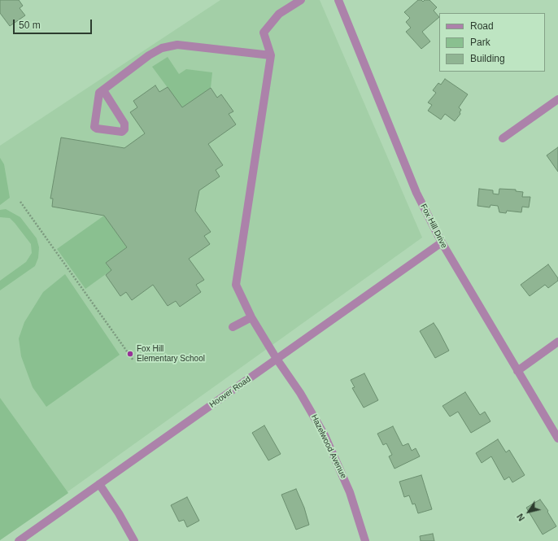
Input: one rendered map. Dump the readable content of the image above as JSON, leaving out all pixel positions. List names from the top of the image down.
{
  "streets": {
    "street": ["Fox Hill Drive", "Hoover Road", "Hazelwood Avenue"]
  },
  "crossings": [
    ["Fox Hill Drive", "Hoover Road"],
    ["Hoover Road", "Hazelwood Avenue"]
  ],
  "places": ["Fox Hill Elementary School"],
  "legend": ["Road", "Park", "Building"],
  "scale_bar": "50 m",
  "north": "bottom left"
}
